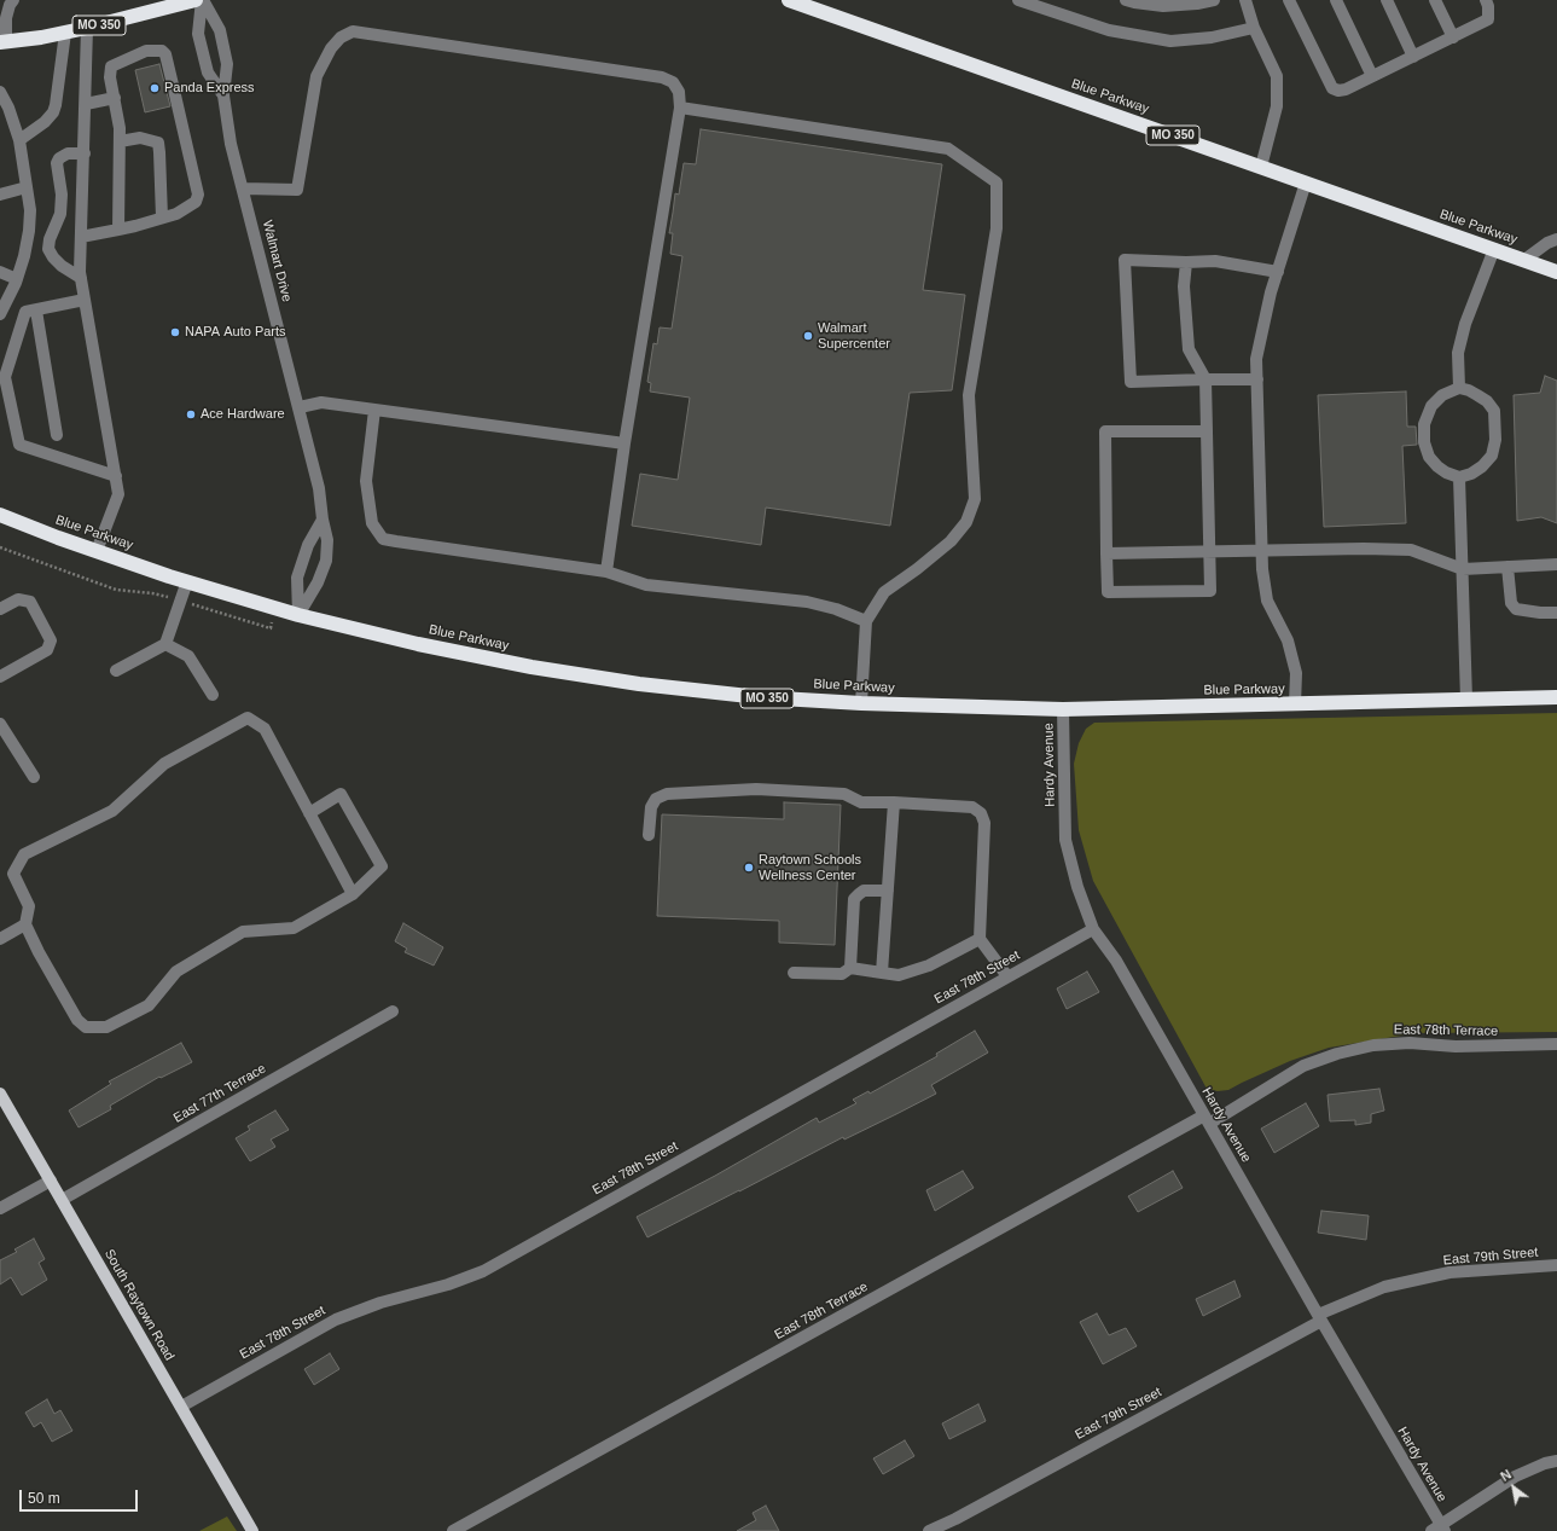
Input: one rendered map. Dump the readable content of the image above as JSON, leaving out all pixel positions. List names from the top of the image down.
{
  "streets": {
    "highway": ["MO 350", "Blue Parkway"],
    "main road": ["South Raytown Road"],
    "street": [
      "Walmart Drive",
      "Hardy Avenue",
      "East 78th Street",
      "East 78th Terrace",
      "East 77th Terrace",
      "East 79th Street"
    ]
  },
  "crossings": [
    ["Blue Parkway", "Walmart Drive"],
    ["Blue Parkway", "Hardy Avenue"],
    ["Hardy Avenue", "East 78th Street"],
    ["Hardy Avenue", "East 78th Terrace"],
    ["Hardy Avenue", "East 79th Street"],
    ["East 78th Street", "South Raytown Road"],
    ["East 77th Terrace", "South Raytown Road"]
  ],
  "places": [
    "Panda Express",
    "NAPA Auto Parts",
    "Walmart Supercenter",
    "Ace Hardware",
    "Raytown Schools Wellness Center"
  ],
  "scale_bar": "50 m",
  "north": "top left"
}
